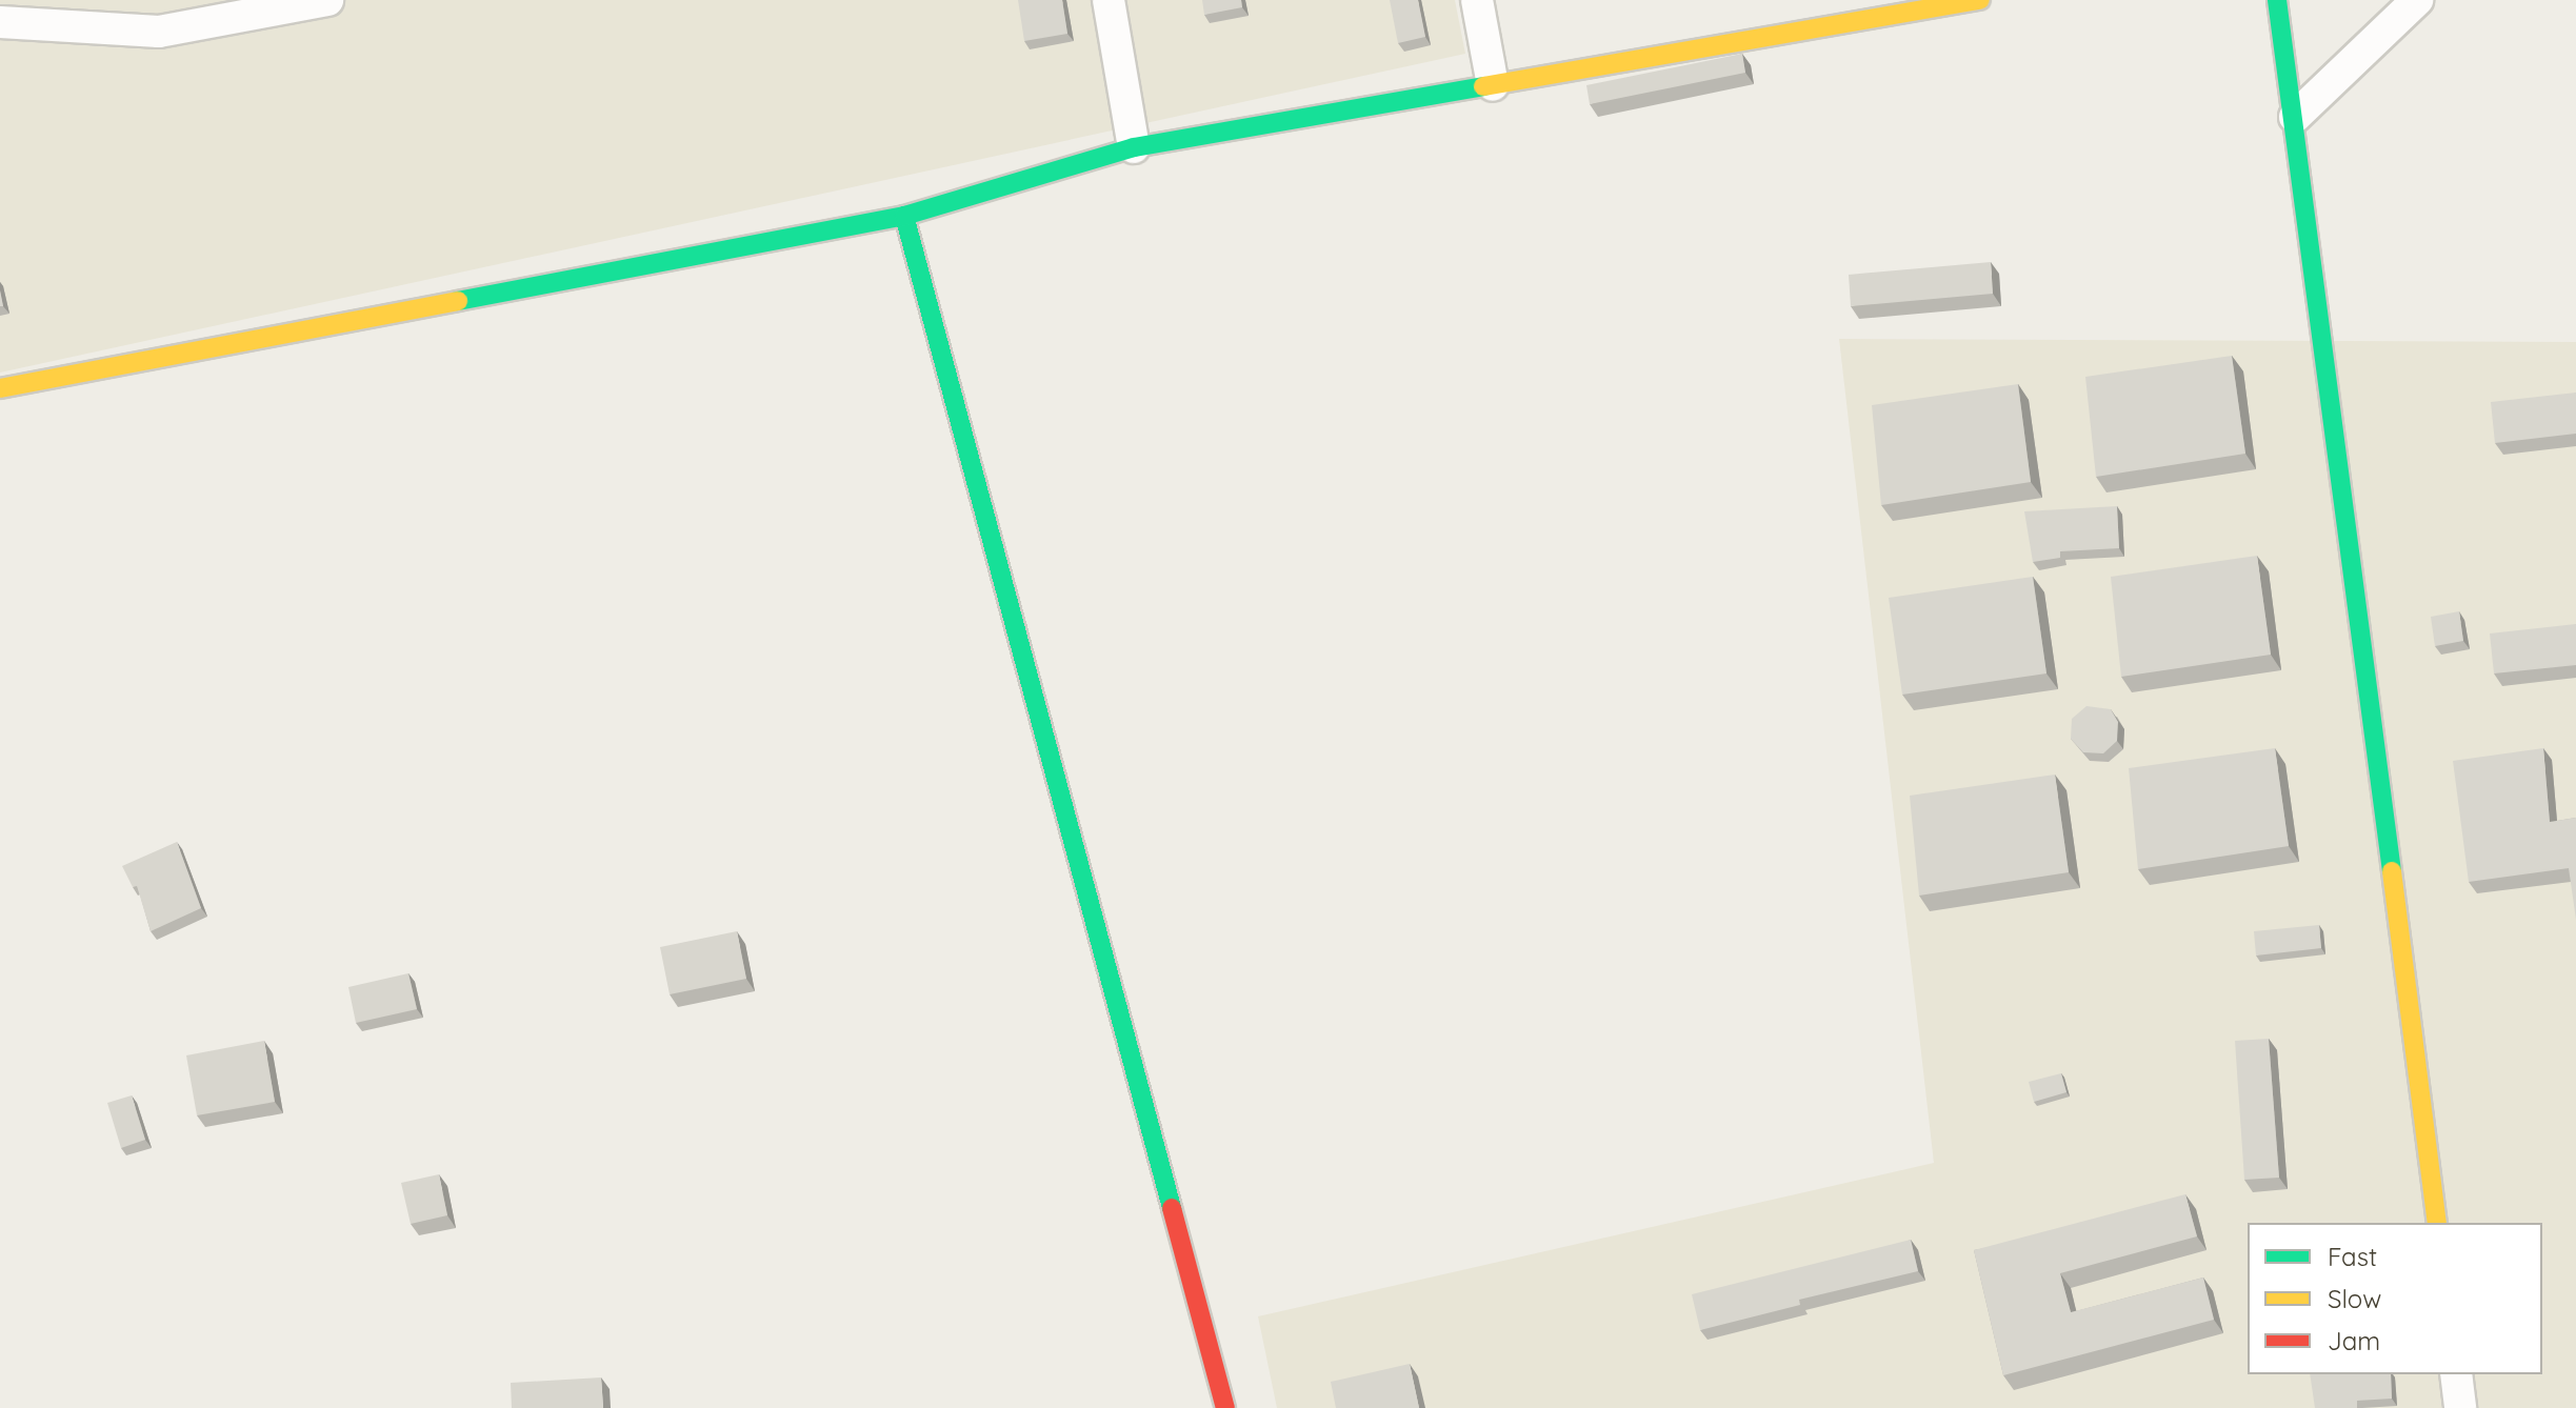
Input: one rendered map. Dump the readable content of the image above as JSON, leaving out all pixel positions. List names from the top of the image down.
{
  "legend": ["Fast", "Slow", "Jam"]
}
